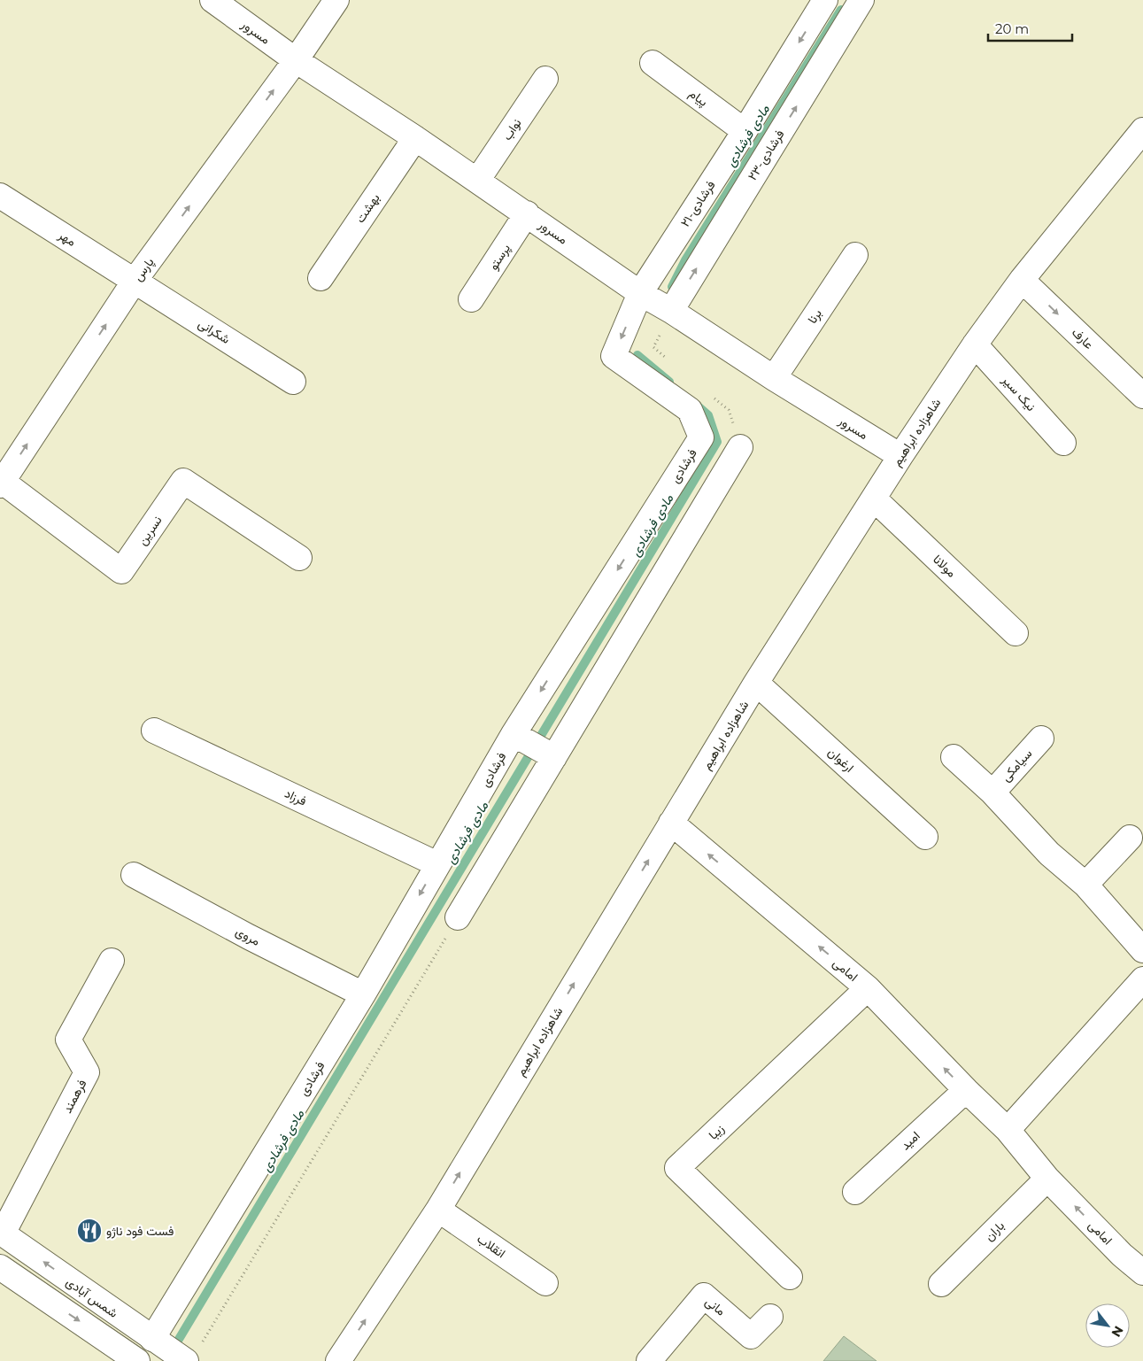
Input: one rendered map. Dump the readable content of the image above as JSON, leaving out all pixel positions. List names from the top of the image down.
{
  "streets": {
    "street": [
      "مسرور",
      "پیام",
      "نواب",
      "۲۳-فرشادی",
      "۲۱-فرشادی",
      "بهشت",
      "مهر",
      "پرستو",
      "پارس",
      "برنا",
      "شکرانی",
      "عارف",
      "نیک سیر",
      "شاهزاده ابراهیم",
      "فرشادی",
      "نسرین",
      "مولانا",
      "ارغوان",
      "سیامکی",
      "فرزاد",
      "مروی",
      "امامی",
      "فرهمند",
      "زیبا",
      "امید",
      "باران",
      "انقلاب",
      "شمس آبادی",
      "مانی"
    ]
  },
  "crossings": [
    ["مسرور", "نواب"],
    ["مسرور", "۲۳-فرشادی"],
    ["مسرور", "۲۱-فرشادی"],
    ["مسرور", "بهشت"],
    ["مسرور", "پرستو"],
    ["مسرور", "پارس"],
    ["مسرور", "برنا"],
    ["مسرور", "شاهزاده ابراهیم"],
    ["مسرور", "فرشادی"],
    ["پیام", "۲۱-فرشادی"],
    ["۲۱-فرشادی", "فرشادی"],
    ["مهر", "پارس"],
    ["مهر", "شکرانی"],
    ["پارس", "شکرانی"],
    ["پارس", "نسرین"],
    ["عارف", "شاهزاده ابراهیم"],
    ["نیک سیر", "شاهزاده ابراهیم"],
    ["شاهزاده ابراهیم", "مولانا"],
    ["شاهزاده ابراهیم", "ارغوان"],
    ["شاهزاده ابراهیم", "امامی"],
    ["شاهزاده ابراهیم", "انقلاب"],
    ["فرشادی", "فرزاد"],
    ["فرشادی", "مروی"],
    ["فرشادی", "شمس آبادی"],
    ["امامی", "زیبا"],
    ["امامی", "امید"],
    ["امامی", "باران"],
    ["فرهمند", "شمس آبادی"]
  ],
  "one_way": [
    "۲۳-فرشادی",
    "۲۱-فرشادی",
    "پارس",
    "عارف",
    "امامی"
  ],
  "water": ["مادی فرشادی"],
  "places": {
    "restaurant": ["فست فود ناژو"]
  },
  "scale_bar": "20 m",
  "north": "bottom right"
}
